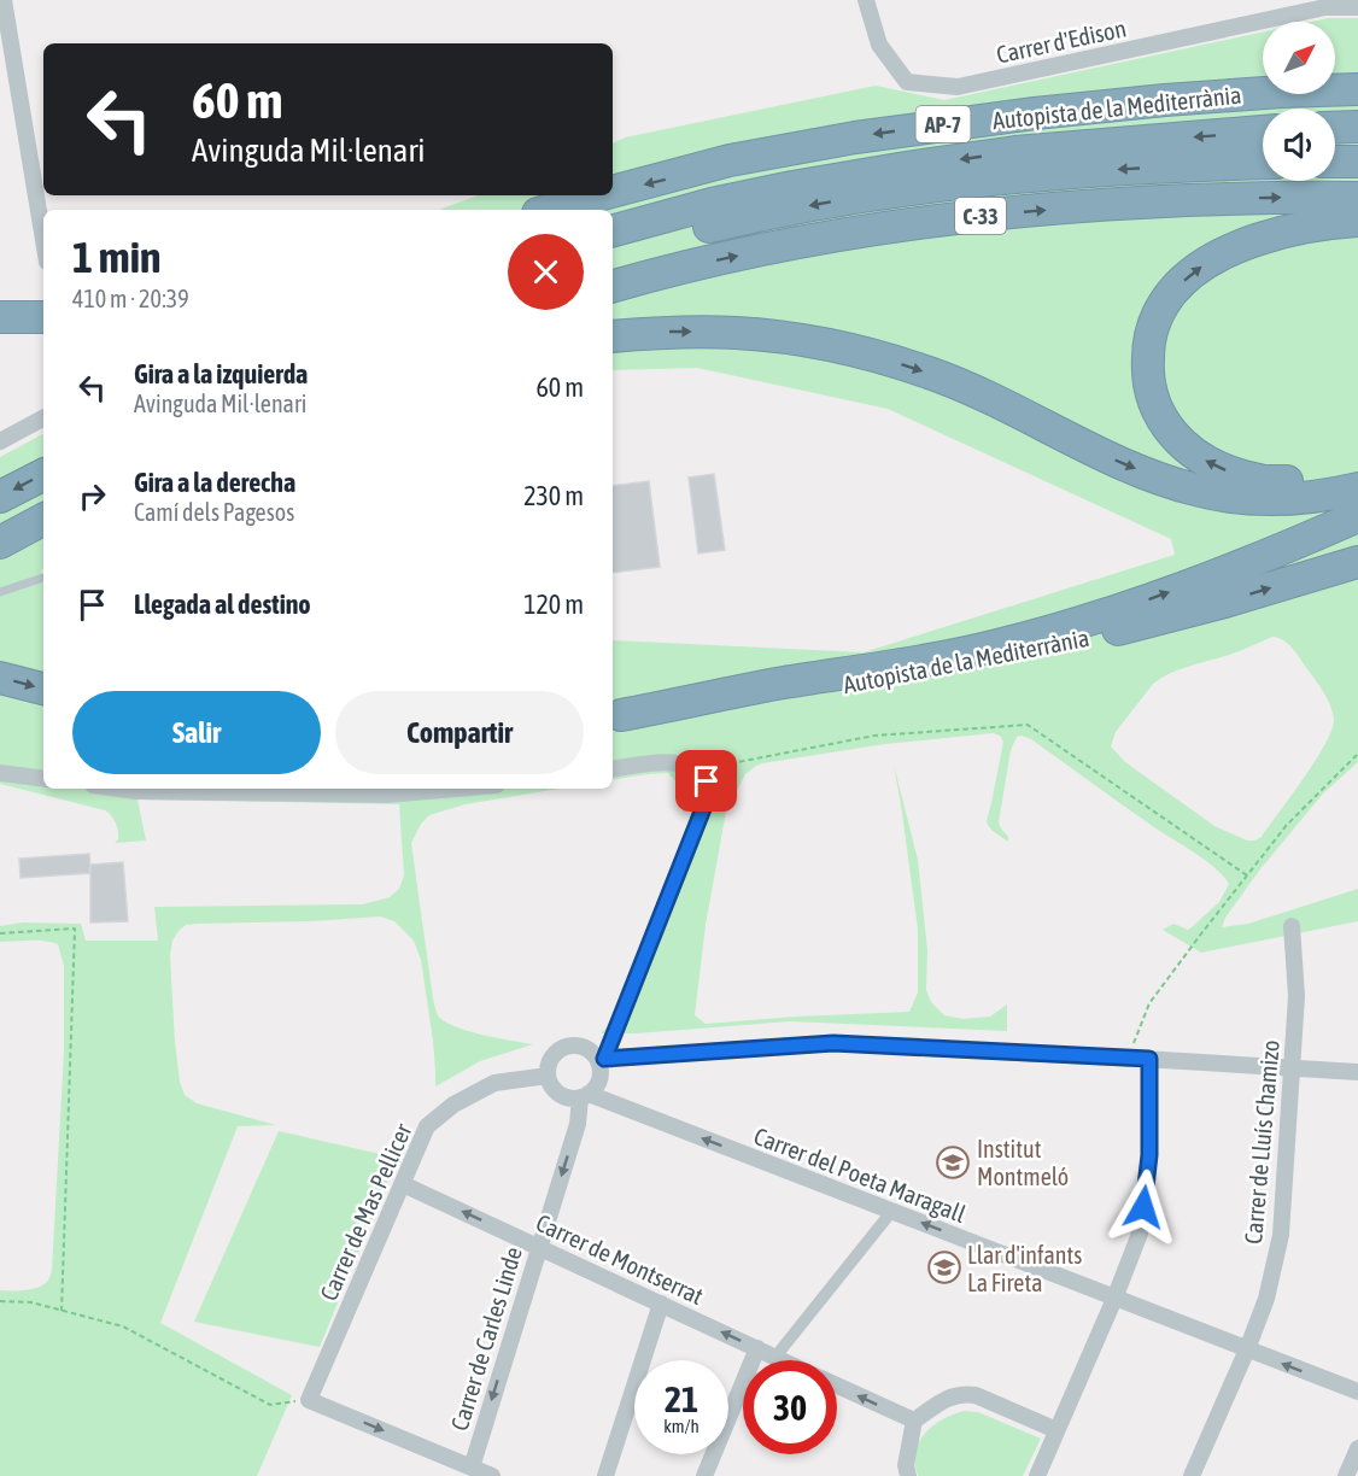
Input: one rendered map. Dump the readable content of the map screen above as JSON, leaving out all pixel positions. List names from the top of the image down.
{
  "streets": {
    "highway": ["Autopista de la Mediterrània", "AP-7", "C-33"],
    "street": [
      "Carrer d'Edison",
      "Carrer de Lluís Chamizo",
      "Carrer del Poeta Maragall",
      "Carrer de Mas Pellicer",
      "Carrer de Montserrat",
      "Carrer de Carles Linde"
    ]
  },
  "crossings": [
    ["Carrer de Lluís Chamizo", "Carrer del Poeta Maragall"],
    ["Carrer del Poeta Maragall", "Carrer de Mas Pellicer"],
    ["Carrer del Poeta Maragall", "Carrer de Carles Linde"],
    ["Carrer de Mas Pellicer", "Carrer de Montserrat"],
    ["Carrer de Mas Pellicer", "Carrer de Carles Linde"],
    ["Carrer de Montserrat", "Carrer de Carles Linde"]
  ],
  "one_way": ["Carrer de Montserrat"],
  "places": {
    "school or university": ["Institut Montmeló", "Llar d'infants La Fireta"]
  },
  "north": "top right",
  "page": {
    "turn": ["60 m", "Avinguda Mil·lenari"],
    "heading": ["1 min", "410 m · 20:39"],
    "list": [
      {
        "name": "Gira a la izquierda",
        "note": "Avinguda Mil·lenari",
        "value": "60 m"
      },
      {
        "name": "Gira a la derecha",
        "note": "Camí dels Pagesos",
        "value": "230 m"
      },
      {
        "name": "Llegada al destino",
        "value": "120 m"
      }
    ],
    "buttons": ["Salir", "Compartir"],
    "speed": "21 km/h",
    "limit": "30"
  }
}
